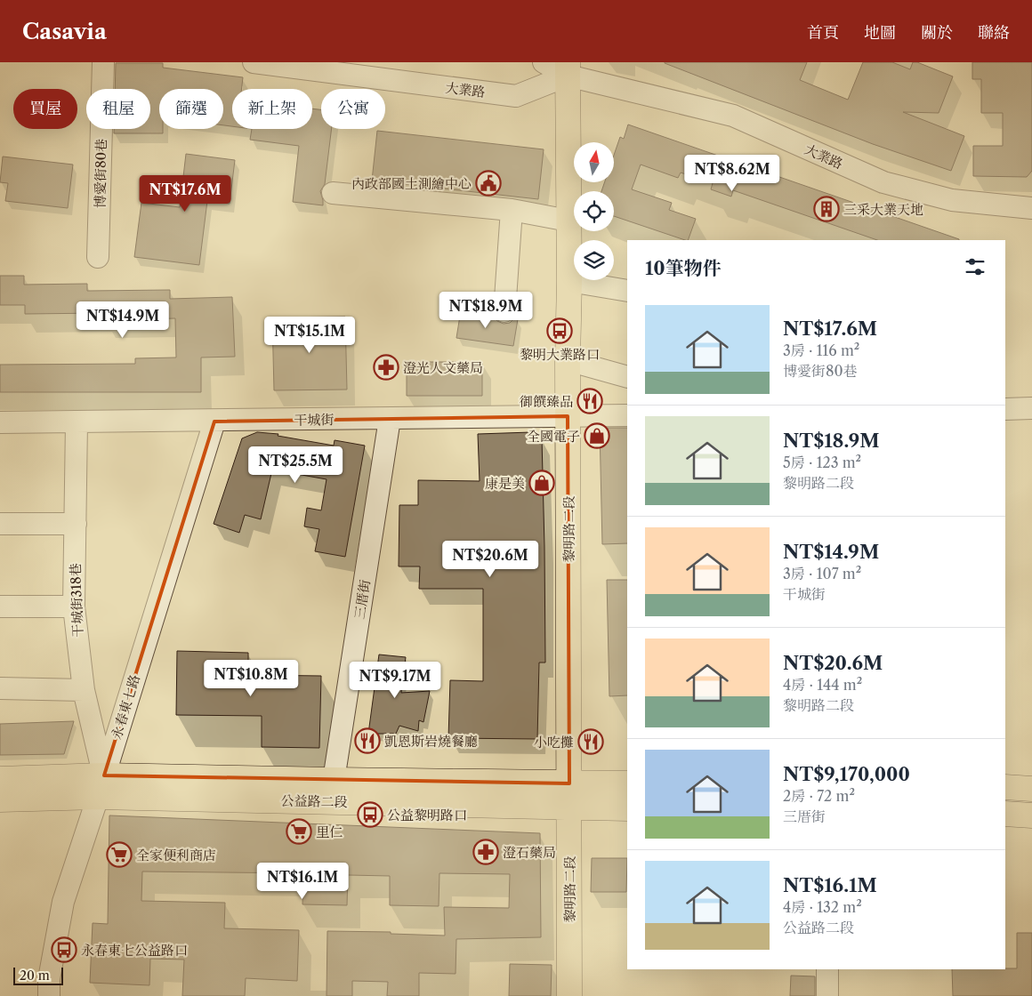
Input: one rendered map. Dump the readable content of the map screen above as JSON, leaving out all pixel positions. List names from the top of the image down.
{
  "streets": {
    "main road": ["黎明路二段", "公益路二段"],
    "street": [
      "大業路",
      "博愛街80巷",
      "干城街",
      "三厝街",
      "干城街318巷",
      "永春東七路"
    ]
  },
  "crossings": [
    ["大業路", "黎明路二段"],
    ["干城街", "黎明路二段"],
    ["干城街", "三厝街"],
    ["干城街", "干城街318巷"],
    ["干城街", "永春東七路"],
    ["黎明路二段", "公益路二段"],
    ["三厝街", "公益路二段"],
    ["干城街318巷", "永春東七路"],
    ["干城街318巷", "公益路二段"],
    ["永春東七路", "公益路二段"]
  ],
  "places": {
    "public building": ["內政部國土測繪中心"],
    "building": ["三采大業天地"],
    "bus stop": ["黎明大業路口", "公益黎明路口", "永春東七公益路口"],
    "pharmacy": ["澄光人文藥局", "澄石藥局"],
    "restaurant": ["御饌臻品", "凱恩斯岩燒餐廳", "小吃攤"],
    "shop": ["全國電子", "康是美"],
    "supermarket": ["里仁", "全家便利商店"]
  },
  "scale_bar": "20 m",
  "north": "top",
  "page": {
    "header": "Casavia",
    "nav": [
      "首頁",
      "地圖",
      "關於",
      "聯絡"
    ],
    "chip": [
      "買屋",
      "租屋",
      "篩選",
      "新上架",
      "公寓"
    ],
    "price": [
      "NT$8.62M",
      "NT$17.6M",
      "NT$18.9M",
      "NT$14.9M",
      "NT$15.1M",
      "NT$25.5M",
      "NT$20.6M",
      "NT$10.8M",
      "NT$9.17M",
      "NT$16.1M"
    ],
    "heading": "10筆物件",
    "list": [
      {
        "name": "NT$17.6M",
        "note": "3房 · 116 m² · 博愛街80巷"
      },
      {
        "name": "NT$18.9M",
        "note": "5房 · 123 m² · 黎明路二段"
      },
      {
        "name": "NT$14.9M",
        "note": "3房 · 107 m² · 干城街"
      },
      {
        "name": "NT$20.6M",
        "note": "4房 · 144 m² · 黎明路二段"
      },
      {
        "name": "NT$9,170,000",
        "note": "2房 · 72 m² · 三厝街"
      },
      {
        "name": "NT$16.1M",
        "note": "4房 · 132 m² · 公益路二段"
      }
    ],
    "scale": "20 m"
  }
}
